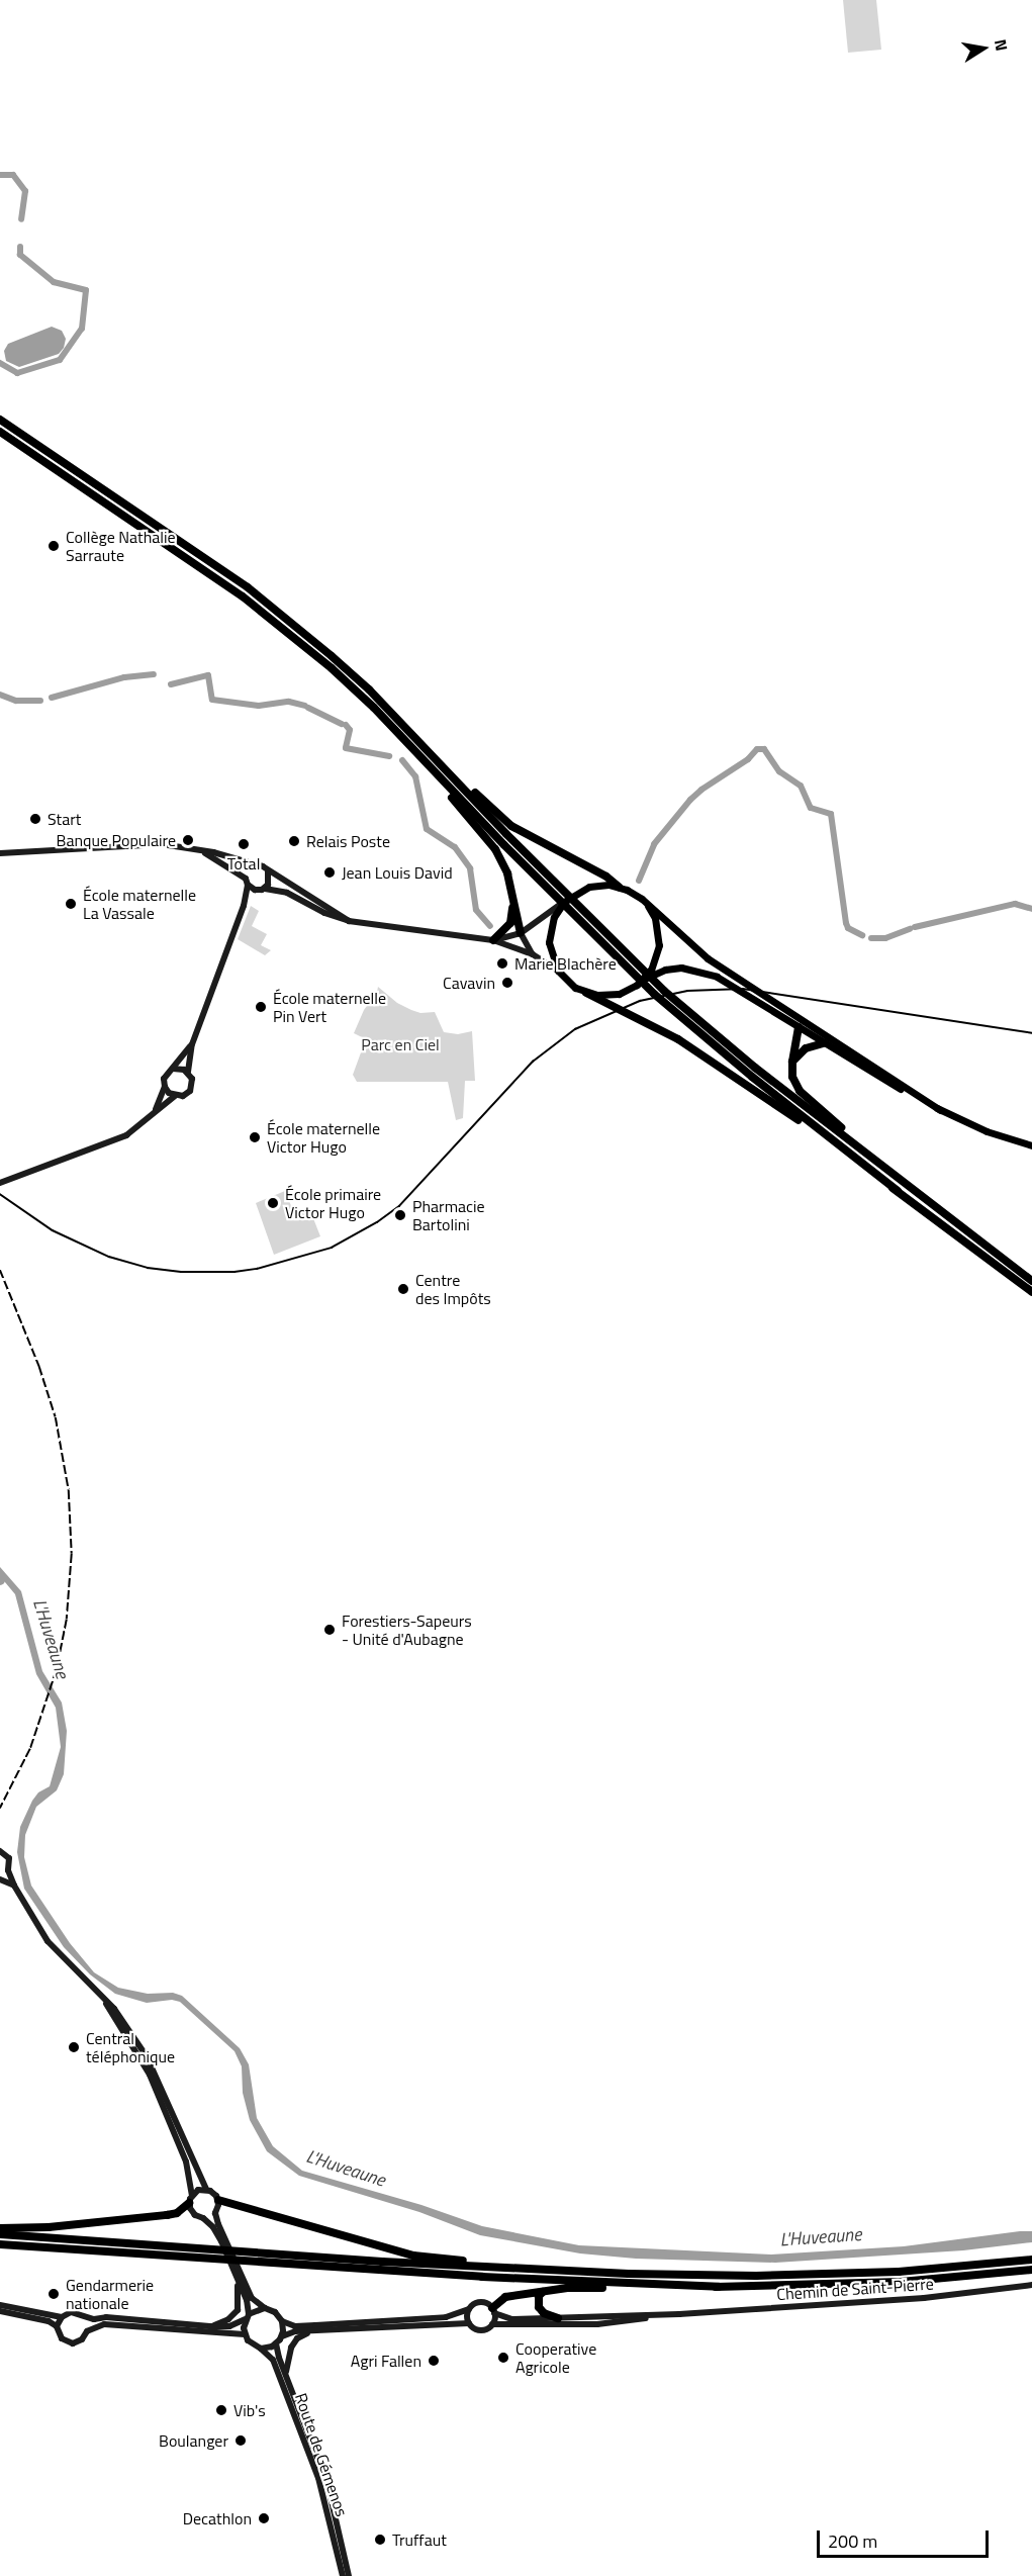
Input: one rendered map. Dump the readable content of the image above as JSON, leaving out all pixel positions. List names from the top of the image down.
{
  "streets": {
    "main road": ["Chemin de Saint-Pierre", "Route de Gémenos"]
  },
  "water": ["L'Huveaune"],
  "parks": ["Parc en Ciel"],
  "places": [
    "Collège Nathalie Sarraute",
    "Start",
    "Banque Populaire",
    "Relais Poste",
    "Total",
    "Jean Louis David",
    "École maternelle La Vassale",
    "Marie Blachère",
    "Cavavin",
    "École maternelle Pin Vert",
    "École maternelle Victor Hugo",
    "École primaire Victor Hugo",
    "Pharmacie Bartolini",
    "Centre des Impôts",
    "Forestiers-Sapeurs - Unité d'Aubagne",
    "Central téléphonique",
    "Gendarmerie nationale",
    "Cooperative Agricole",
    "Agri Fallen",
    "Vib's",
    "Boulanger",
    "Decathlon",
    "Truffaut"
  ],
  "scale_bar": "200 m",
  "north": "right"
}
